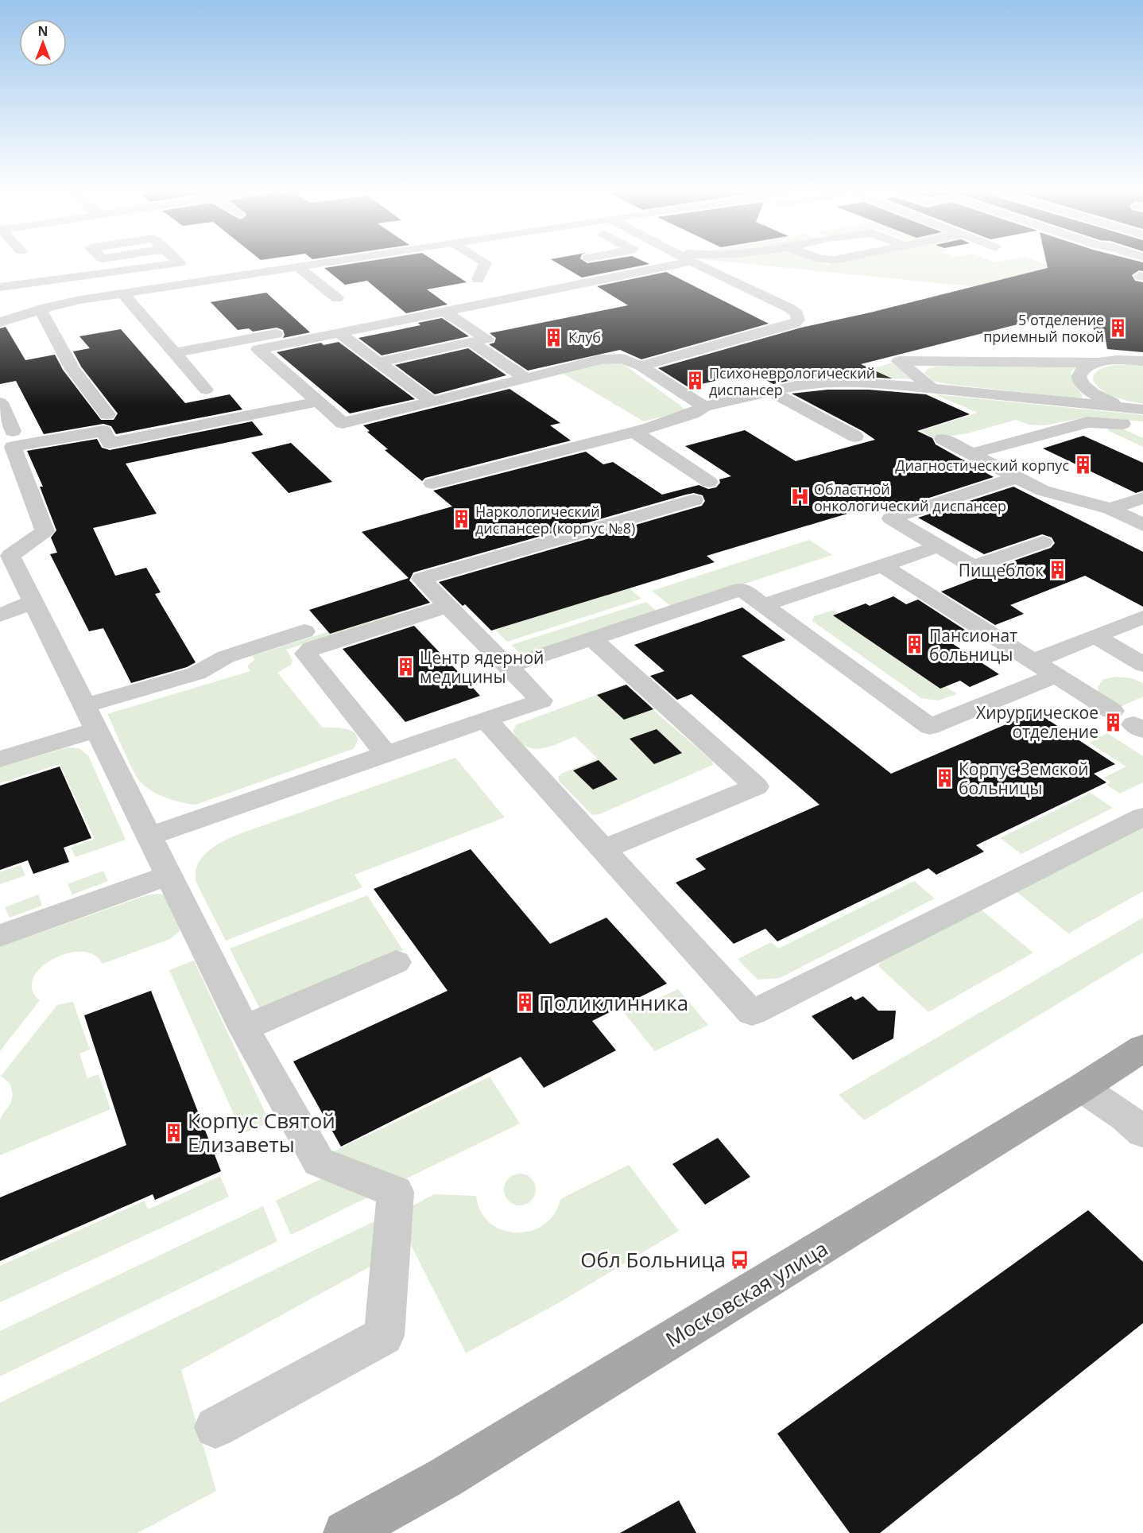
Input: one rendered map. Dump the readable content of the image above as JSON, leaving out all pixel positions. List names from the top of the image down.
{
  "streets": {
    "main road": ["Московская улица"]
  },
  "places": {
    "building": [
      "5 отделение приемный покой",
      "Клуб",
      "Психоневрологический диспансер",
      "Диагностический корпус",
      "Наркологический диспансер (корпус №8)",
      "Пищеблок",
      "Пансионат больницы",
      "Центр ядерной медицины",
      "Хирургическое отделение",
      "Корпус Земской больницы",
      "Поликлинника",
      "Корпус Святой Елизаветы"
    ],
    "hospital": ["Областной онкологический диспансер"],
    "bus stop": ["Обл Больница"]
  },
  "north": "top"
}
